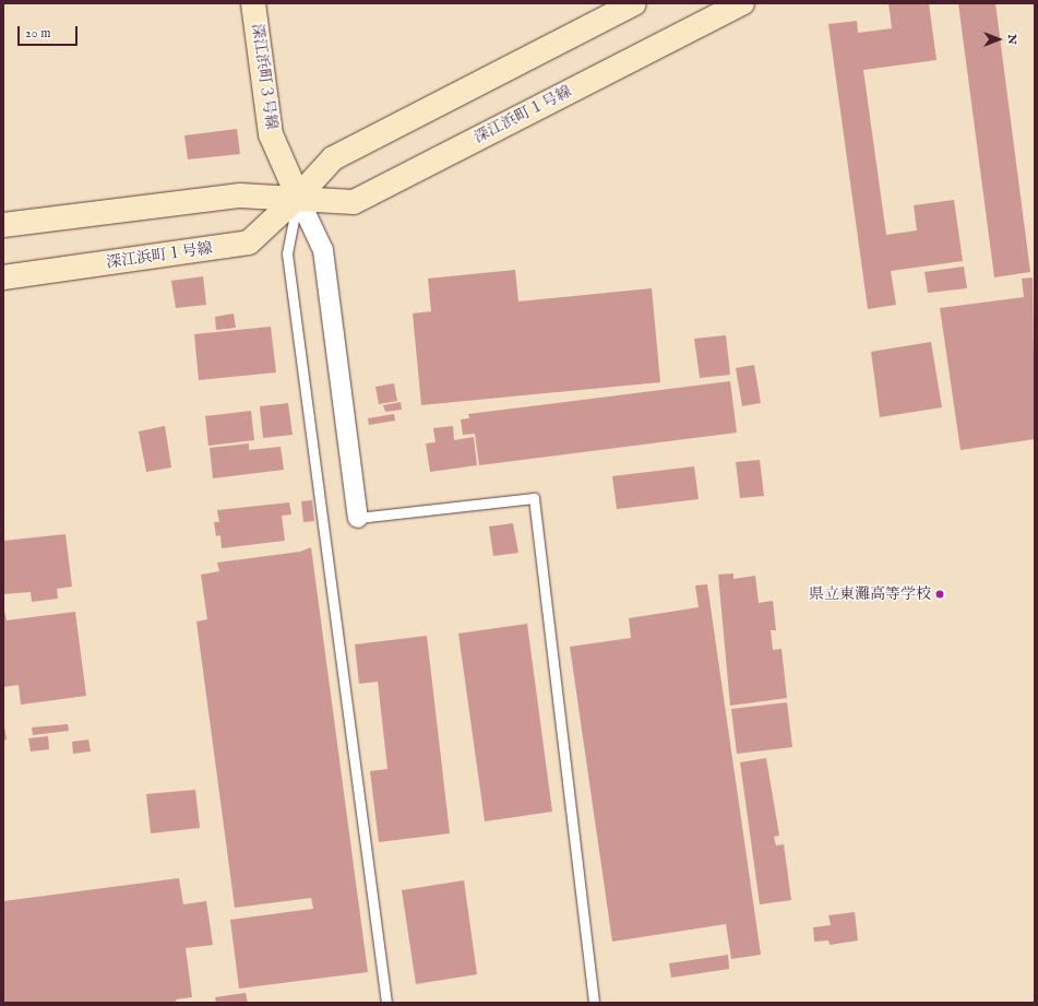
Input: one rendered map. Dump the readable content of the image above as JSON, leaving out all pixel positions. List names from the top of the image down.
{
  "streets": {
    "street": ["深江浜町３号線", "深江浜町１号線"]
  },
  "crossings": [
    ["深江浜町３号線", "深江浜町１号線"]
  ],
  "places": ["県立東灘高等学校"],
  "scale_bar": "20 m",
  "north": "right"
}
